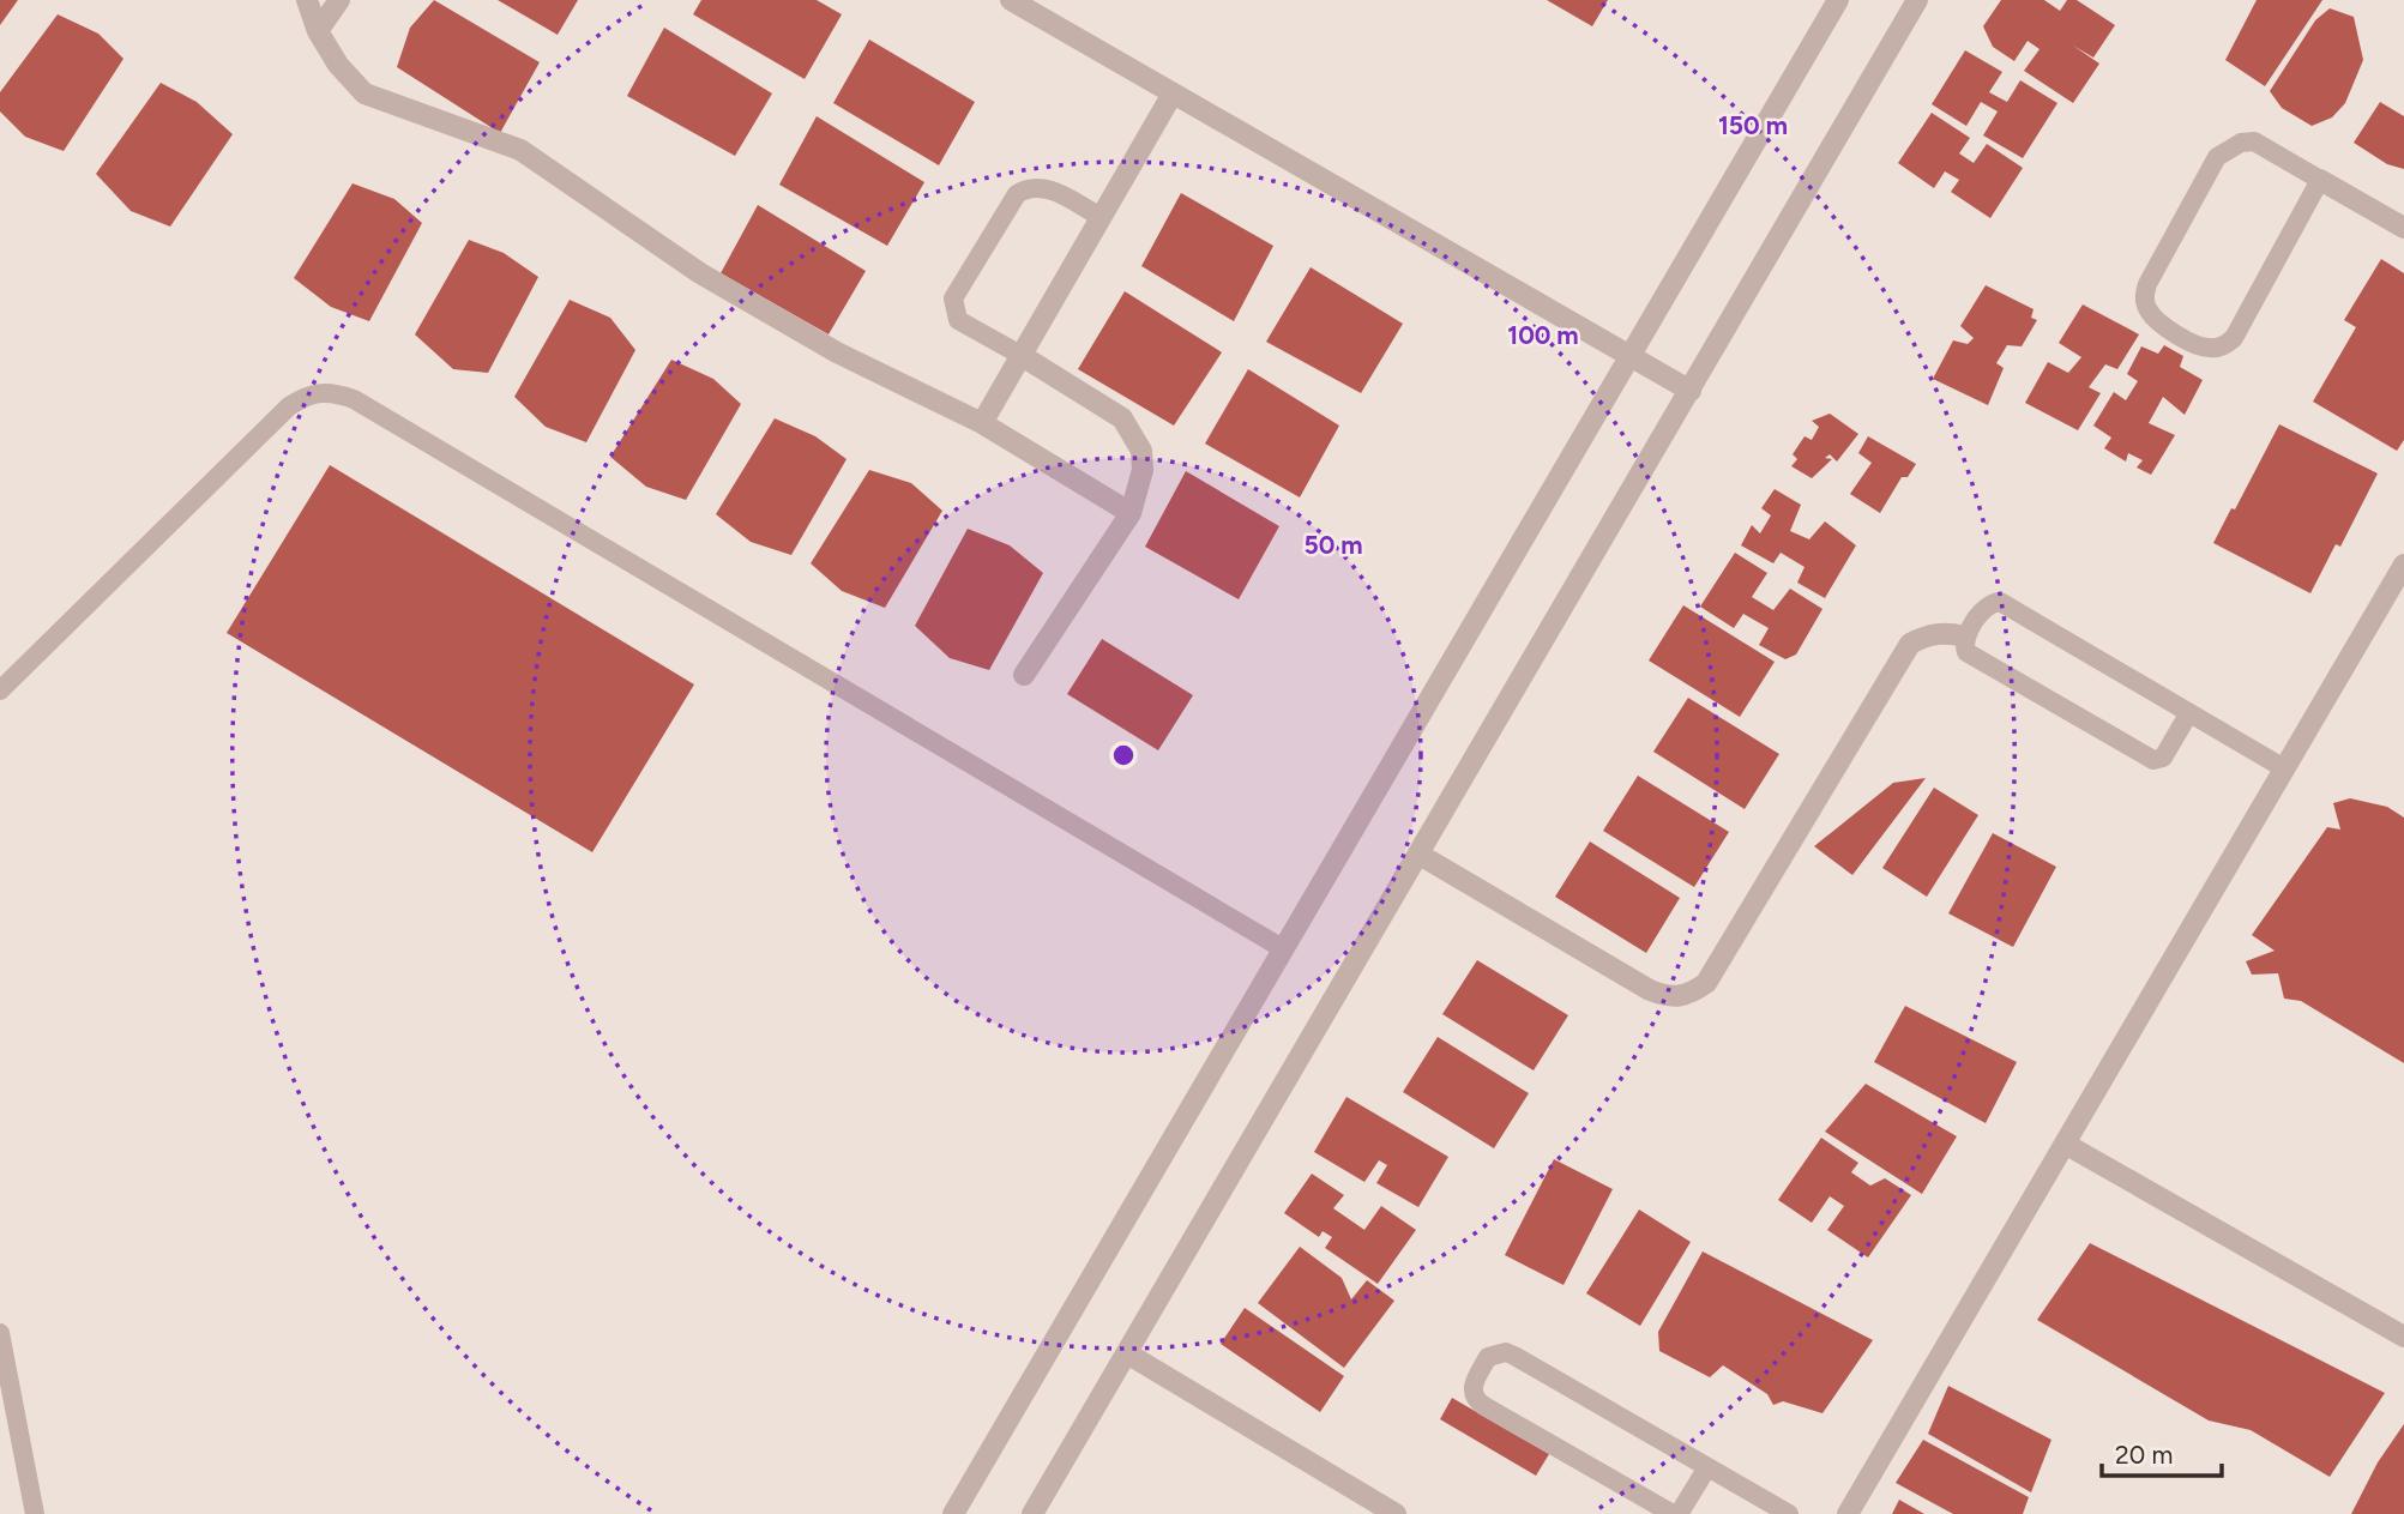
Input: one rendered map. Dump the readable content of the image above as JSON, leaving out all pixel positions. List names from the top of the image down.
{
  "scale_bar": "20 m",
  "rings": ["150 m", "100 m", "50 m"]
}
